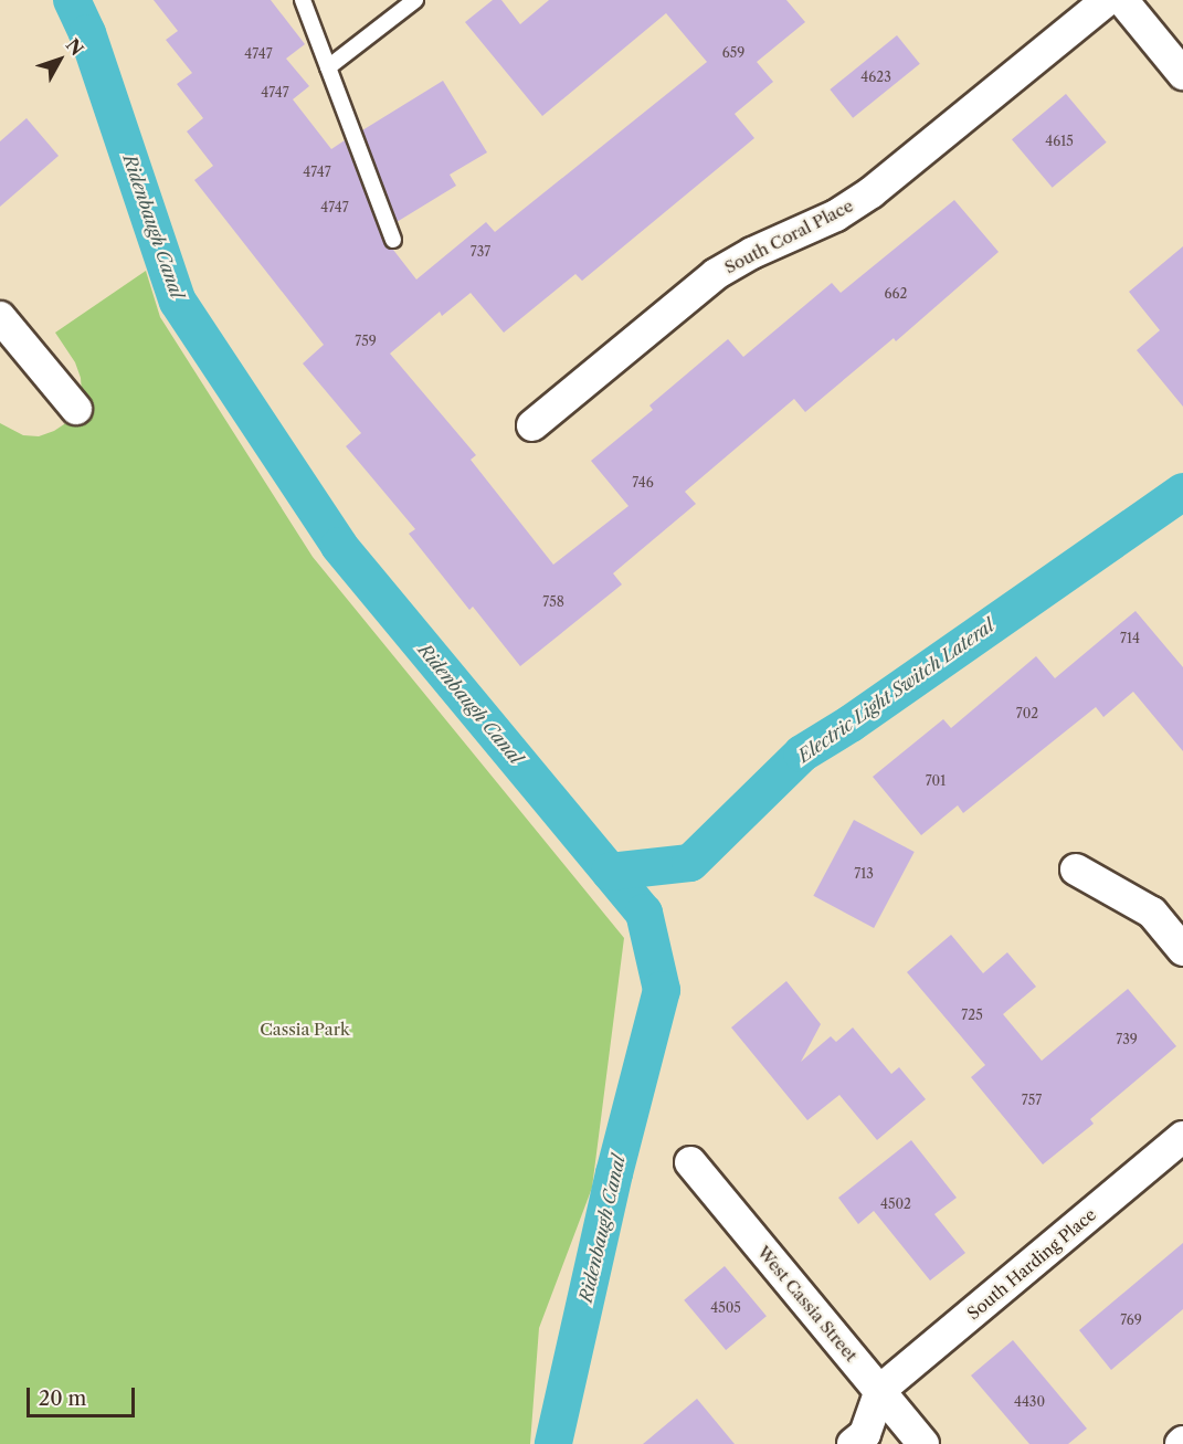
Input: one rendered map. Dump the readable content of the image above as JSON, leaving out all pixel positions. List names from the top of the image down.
{
  "streets": {
    "street": ["South Coral Place", "South Harding Place", "West Cassia Street"]
  },
  "crossings": [
    ["South Harding Place", "West Cassia Street"]
  ],
  "water": ["Ridenbaugh Canal", "Electric Light Switch Lateral"],
  "parks": ["Cassia Park"],
  "house_numbers": [
    "659",
    "4747",
    "4623",
    "4747",
    "4615",
    "4747",
    "4747",
    "737",
    "662",
    "759",
    "746",
    "758",
    "714",
    "702",
    "701",
    "713",
    "725",
    "739",
    "757",
    "4502",
    "4505",
    "769",
    "4430"
  ],
  "scale_bar": "20 m",
  "north": "top right"
}
